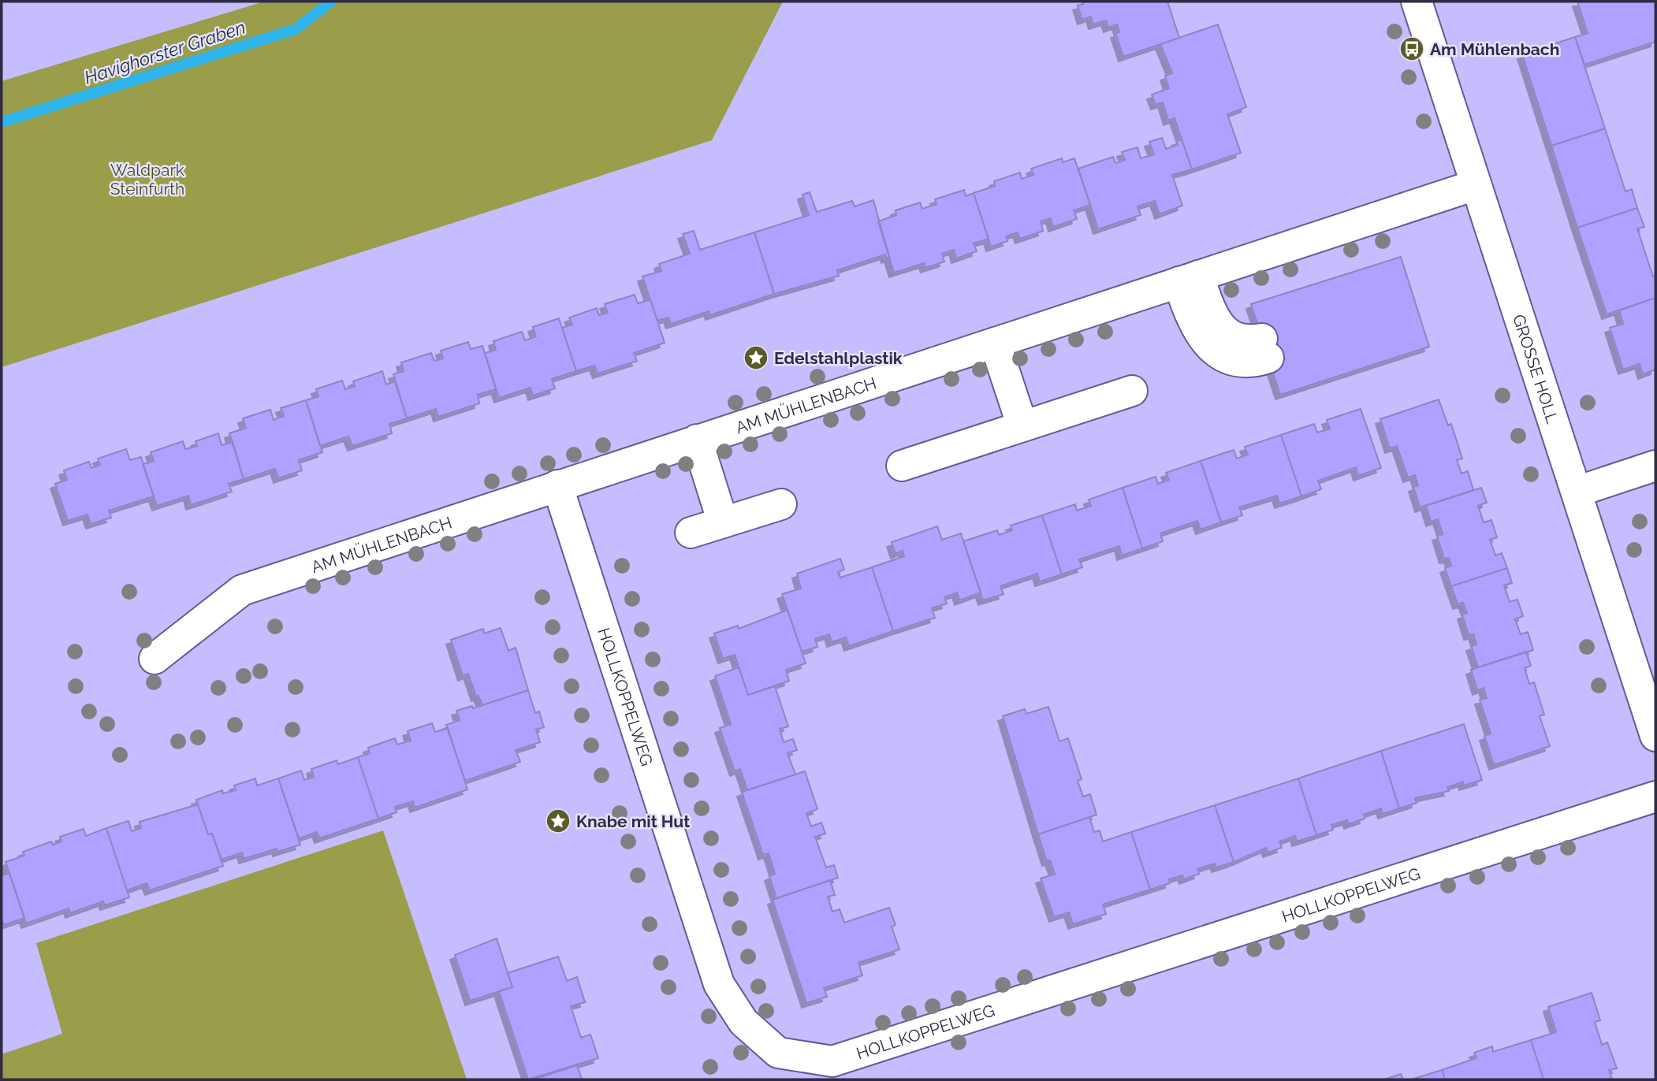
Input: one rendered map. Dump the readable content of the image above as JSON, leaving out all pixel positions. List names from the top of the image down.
{
  "streets": {
    "street": ["GROSSE HOLL", "AM MÜHLENBACH", "HOLLKOPPELWEG"]
  },
  "crossings": [
    ["GROSSE HOLL", "AM MÜHLENBACH"],
    ["AM MÜHLENBACH", "HOLLKOPPELWEG"]
  ],
  "water": ["Havighorster Graben"],
  "parks": ["Waldpark Steinfurth"],
  "places": {
    "bus stop": ["Am Mühlenbach"],
    "place": ["Edelstahlplastik", "Knabe mit Hut"]
  }
}
